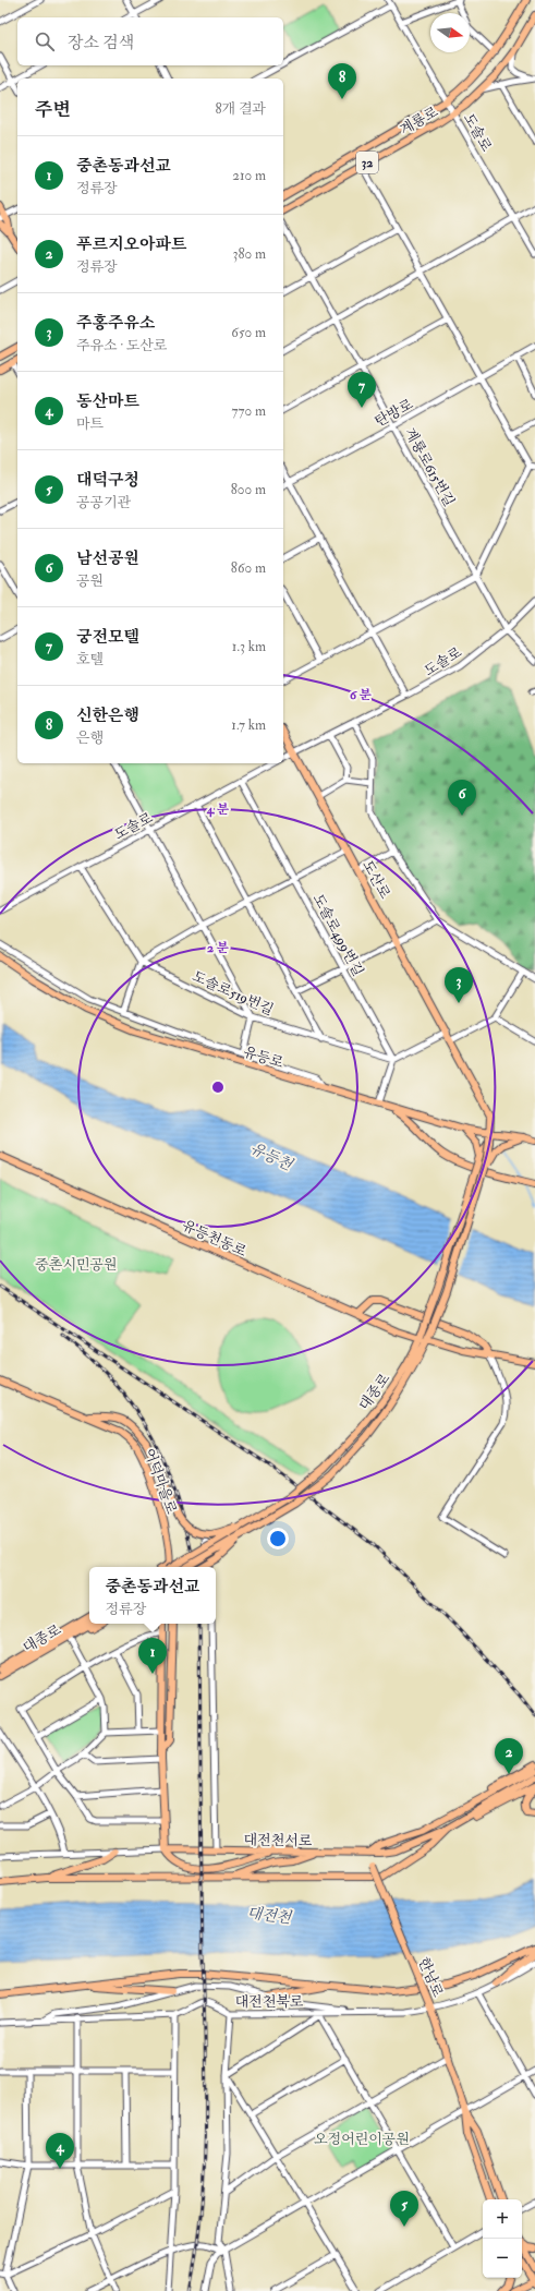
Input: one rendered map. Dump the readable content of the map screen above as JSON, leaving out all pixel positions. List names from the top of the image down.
{
  "streets": {
    "main road": [
      "계룡로",
      "32",
      "도산로",
      "유등로",
      "유등천동로",
      "대종로",
      "어덕마을로",
      "대전천서로",
      "한남로"
    ],
    "street": [
      "도솔로",
      "탄방로",
      "계룡로615번길",
      "도솔로499번길",
      "도솔로519번길",
      "대전천북로"
    ]
  },
  "crossings": [
    ["계룡로", "도솔로"],
    ["도솔로", "계룡로615번길"],
    ["도솔로", "도산로"],
    ["도솔로", "도솔로499번길"],
    ["탄방로", "계룡로615번길"],
    ["도산로", "유등로"],
    ["도산로", "대종로"],
    ["도솔로499번길", "도솔로519번길"],
    ["유등로", "대종로"],
    ["유등천동로", "대종로"],
    ["대전천서로", "한남로"],
    ["한남로", "대전천북로"]
  ],
  "water": ["유등천", "대전천"],
  "parks": ["중촌시민공원", "오정어린이공원"],
  "north": "right",
  "page": {
    "search": "장소 검색",
    "pins": [
      "8",
      "7",
      "6",
      "3",
      "1",
      "2",
      "4",
      "5"
    ],
    "heading": ["주변", "8개 결과"],
    "list": [
      {
        "mark": "1",
        "name": "중촌동과선교",
        "note": "정류장",
        "value": "210 m"
      },
      {
        "mark": "2",
        "name": "푸르지오아파트",
        "note": "정류장",
        "value": "380 m"
      },
      {
        "mark": "3",
        "name": "주홍주유소",
        "note": "주유소 · 도산로",
        "value": "650 m"
      },
      {
        "mark": "4",
        "name": "동산마트",
        "note": "마트",
        "value": "770 m"
      },
      {
        "mark": "5",
        "name": "대덕구청",
        "note": "공공기관",
        "value": "800 m"
      },
      {
        "mark": "6",
        "name": "남선공원",
        "note": "공원",
        "value": "860 m"
      },
      {
        "mark": "7",
        "name": "궁전모텔",
        "note": "호텔",
        "value": "1.3 km"
      },
      {
        "mark": "8",
        "name": "신한은행",
        "note": "은행",
        "value": "1.7 km"
      }
    ],
    "popup": ["중촌동과선교", "정류장"],
    "map_buttons": ["+", "−"]
  },
  "rings": ["6 분", "4 분", "2 분"]
}
